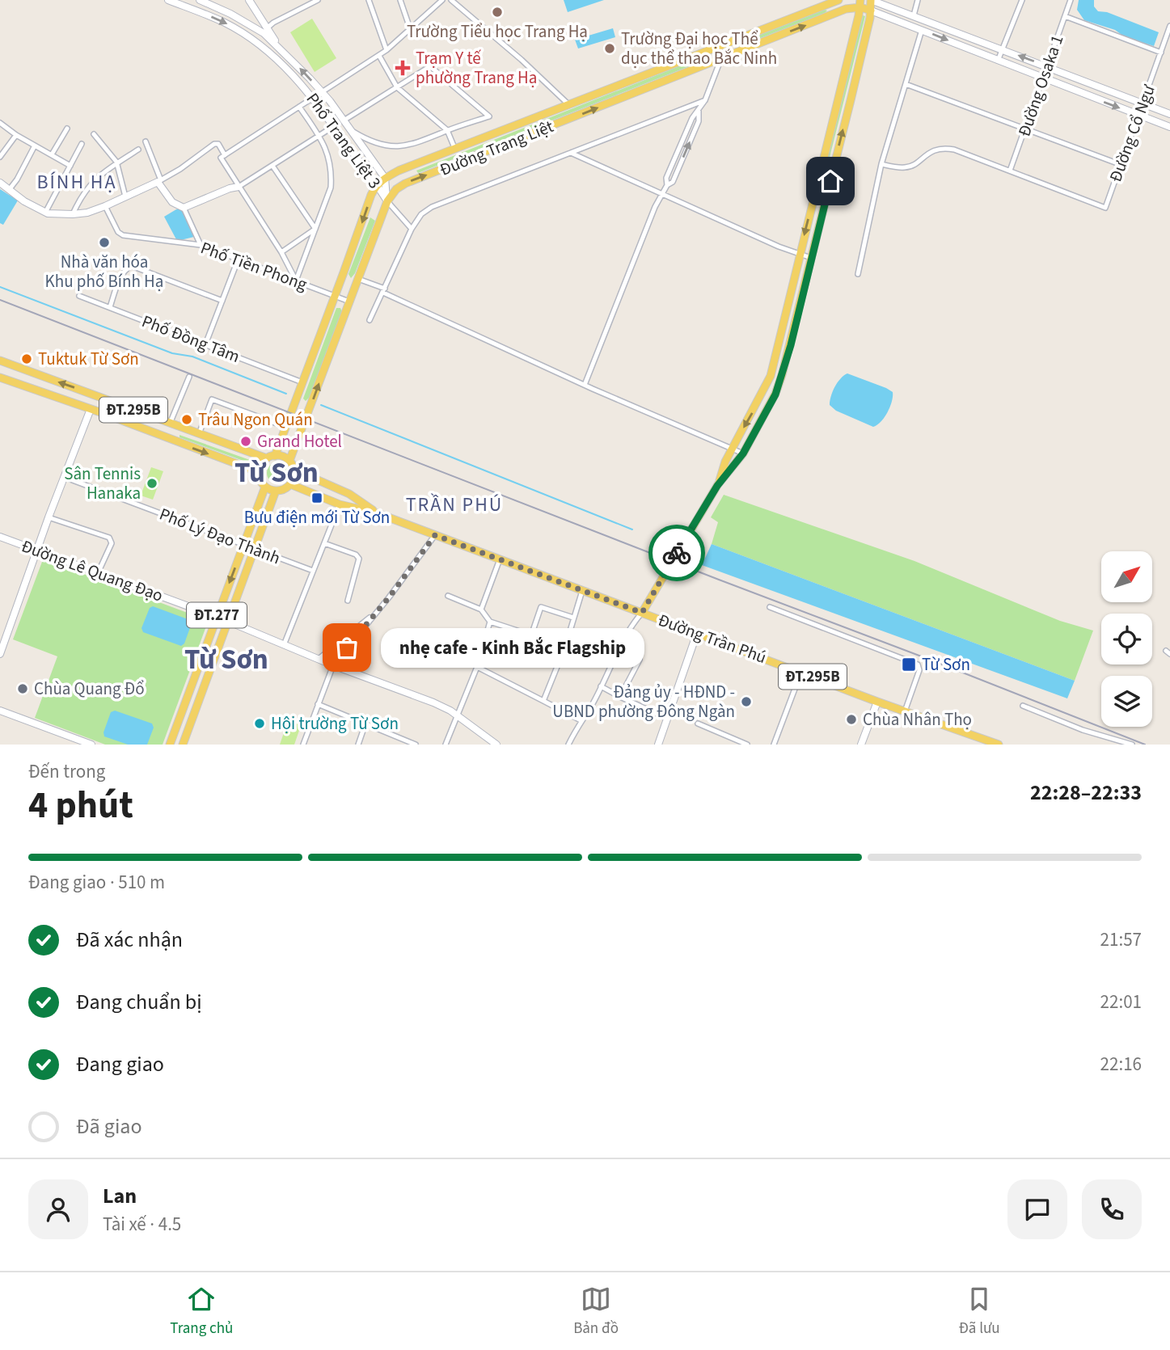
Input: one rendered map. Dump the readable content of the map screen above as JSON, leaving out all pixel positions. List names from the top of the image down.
{
  "streets": {
    "main road": [
      "Đường Trang Liệt",
      "ĐT.295B",
      "ĐT.277",
      "Đường Trần Phú"
    ],
    "street": [
      "Đường Osaka 1",
      "Đường Cổ Ngư",
      "Phố Trang Liệt 3",
      "Phố Tiền Phong",
      "Phố Đồng Tâm",
      "Phố Lý Đạo Thành",
      "Đường Lê Quang Đạo"
    ]
  },
  "crossings": [
    ["Đường Osaka 1", "Đường Cổ Ngư"],
    ["Phố Trang Liệt 3", "Đường Trang Liệt"],
    ["Đường Trang Liệt", "Phố Tiền Phong"],
    ["Đường Trang Liệt", "Phố Đồng Tâm"],
    ["Đường Trang Liệt", "ĐT.295B"],
    ["Đường Trang Liệt", "ĐT.277"],
    ["Đường Trang Liệt", "Đường Trần Phú"],
    ["ĐT.295B", "ĐT.277"],
    ["ĐT.295B", "Đường Trần Phú"],
    ["Phố Lý Đạo Thành", "ĐT.277"],
    ["Đường Lê Quang Đạo", "ĐT.277"],
    ["ĐT.277", "Đường Trần Phú"]
  ],
  "districts": [
    "BÍNH HẠ",
    "Từ Sơn",
    "TRẦN PHÚ",
    "Từ Sơn"
  ],
  "places": {
    "other": [
      "Trường Tiểu học Trang Hạ",
      "Trường Đại học Thể dục thể thao Bắc Ninh",
      "Nhà văn hóa Khu phố Bính Hạ",
      "Tuktuk Từ Sơn",
      "Trâu Ngon Quán",
      "Grand Hotel",
      "Sân Tennis Hanaka",
      "nhẹ cafe - Kinh Bắc Flagship",
      "Chùa Quang Đổ",
      "Đảng ủy - HĐND - UBND phường Đông Ngàn",
      "Chùa Nhân Thọ",
      "Hội trường Từ Sơn"
    ],
    "health": ["Trạm Y tế phường Trang Hạ"],
    "transit": ["Bưu điện mới Từ Sơn", "Từ Sơn"]
  },
  "north": "top right",
  "page": {
    "bubble": "nhẹ cafe - Kinh Bắc Flagship",
    "heading": ["4 phút", "Đến trong", "22:28–22:33"],
    "panel": ["Lan", "Tài xế · 4.5"],
    "bar": "Đang giao · 510 m",
    "list": [
      ["Đã xác nhận", "21:57"],
      ["Đang chuẩn bị", "22:01"],
      ["Đang giao", "22:16"],
      "Đã giao"
    ],
    "tabs": ["Trang chủ", "Bản đồ", "Đã lưu"]
  }
}
